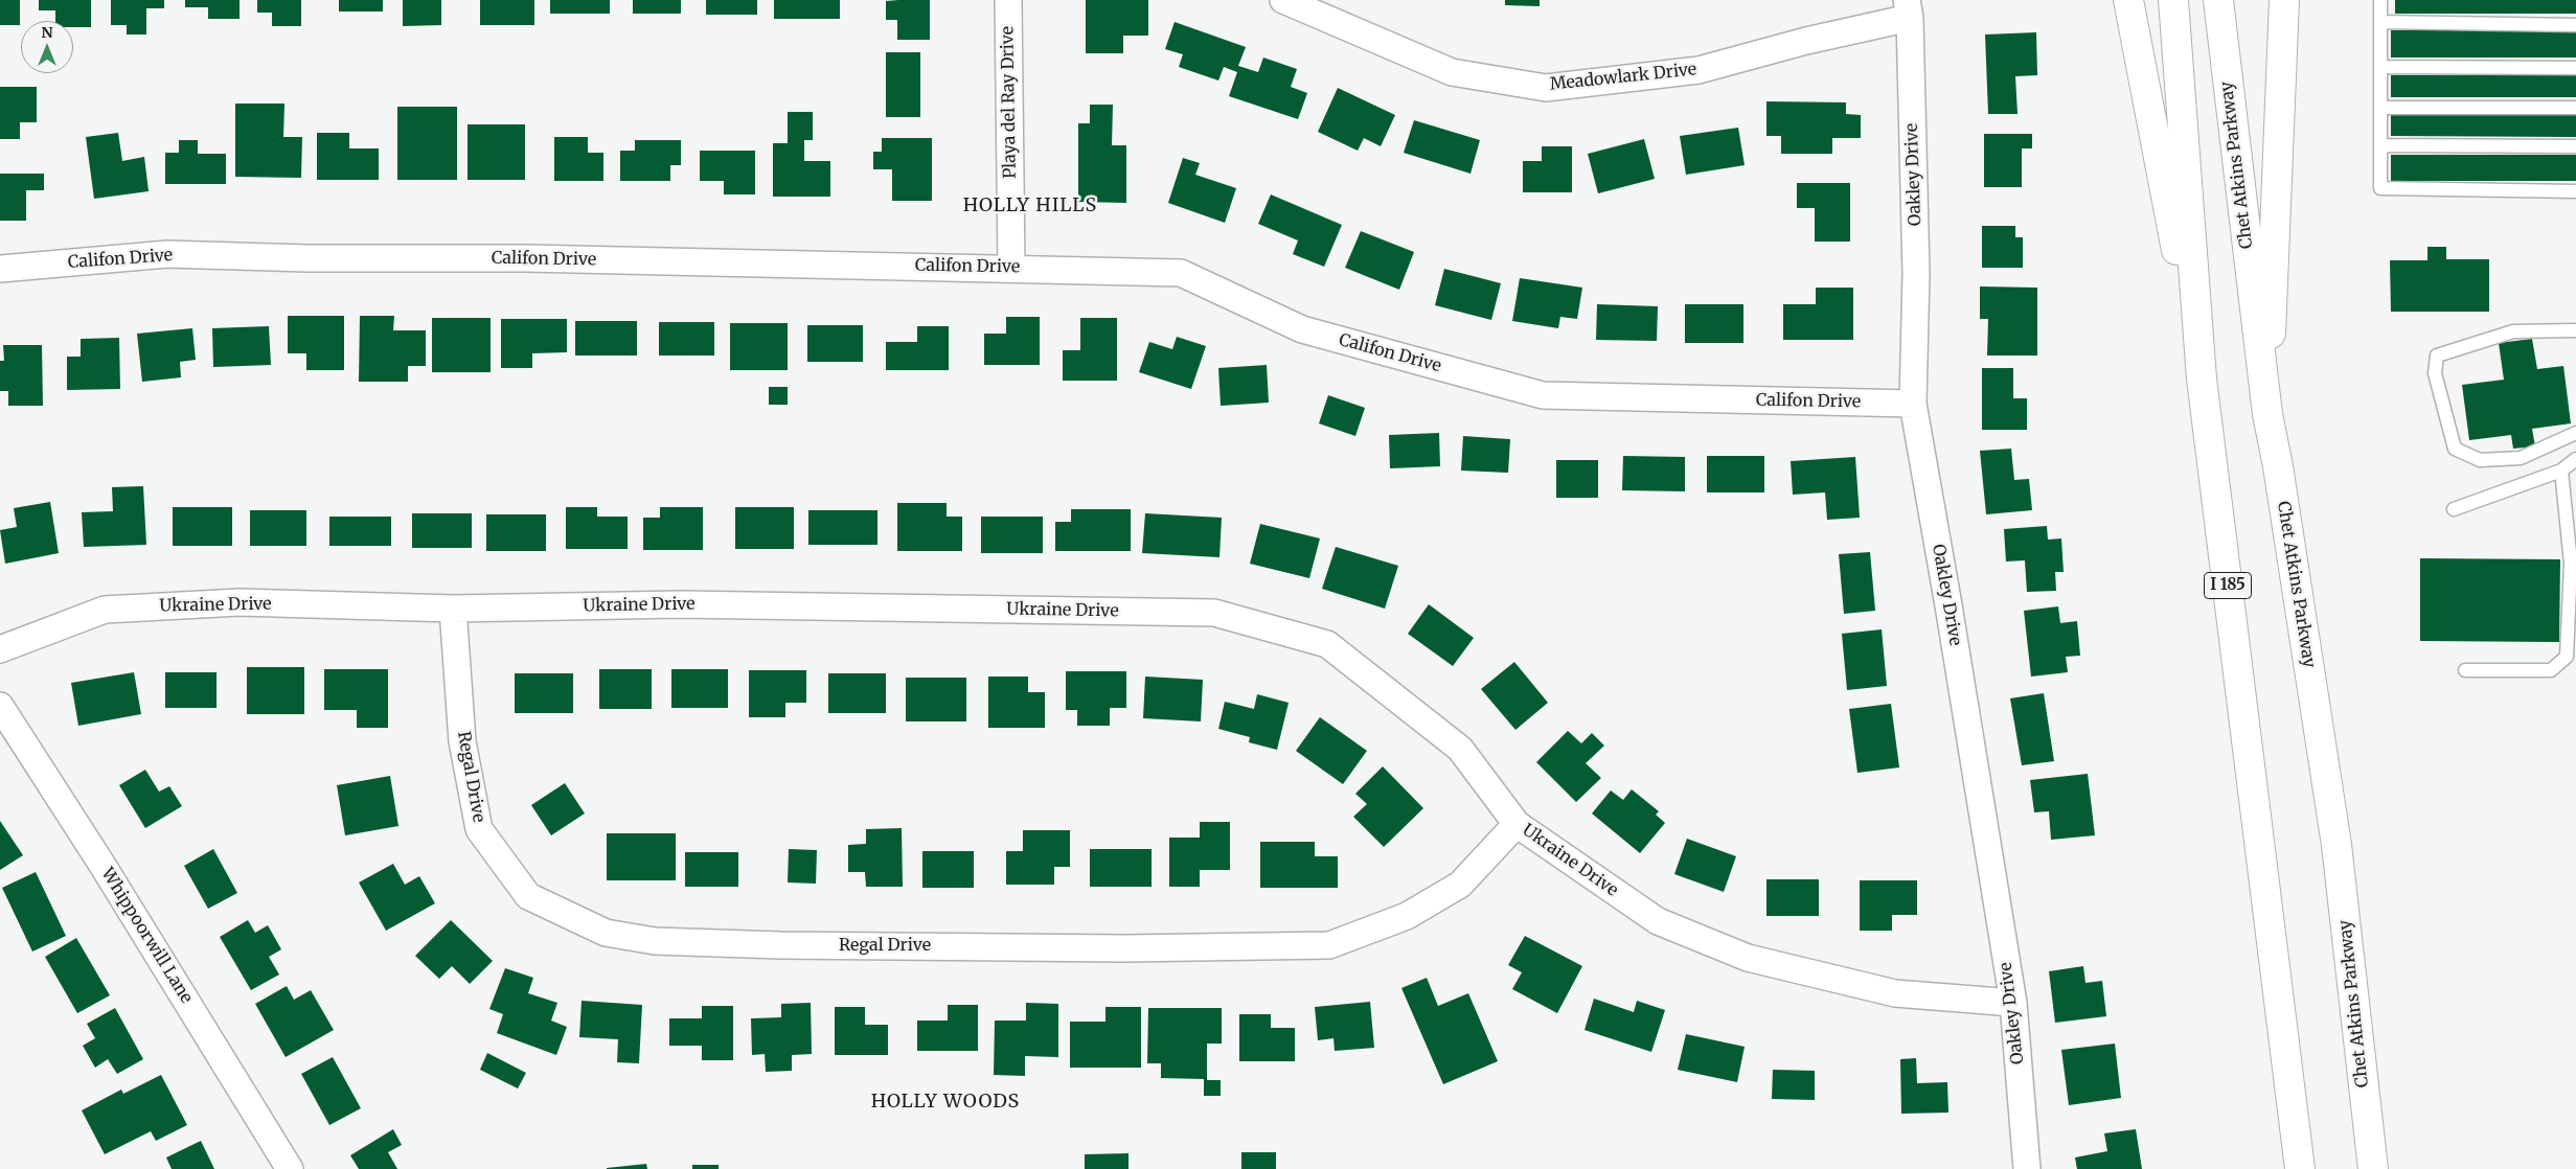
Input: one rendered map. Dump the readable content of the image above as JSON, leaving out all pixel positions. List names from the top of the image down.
{
  "streets": {
    "highway": ["Chet Atkins Parkway", "I 185"],
    "street": [
      "Meadowlark Drive",
      "Playa del Ray Drive",
      "Oakley Drive",
      "Califon Drive",
      "Ukraine Drive",
      "Regal Drive",
      "Whippoorwill Lane"
    ]
  },
  "crossings": [
    ["Meadowlark Drive", "Oakley Drive"],
    ["Playa del Ray Drive", "Califon Drive"],
    ["Oakley Drive", "Califon Drive"],
    ["Oakley Drive", "Ukraine Drive"],
    ["Ukraine Drive", "Regal Drive"]
  ],
  "districts": ["HOLLY HILLS", "HOLLY WOODS"],
  "north": "top"
}
